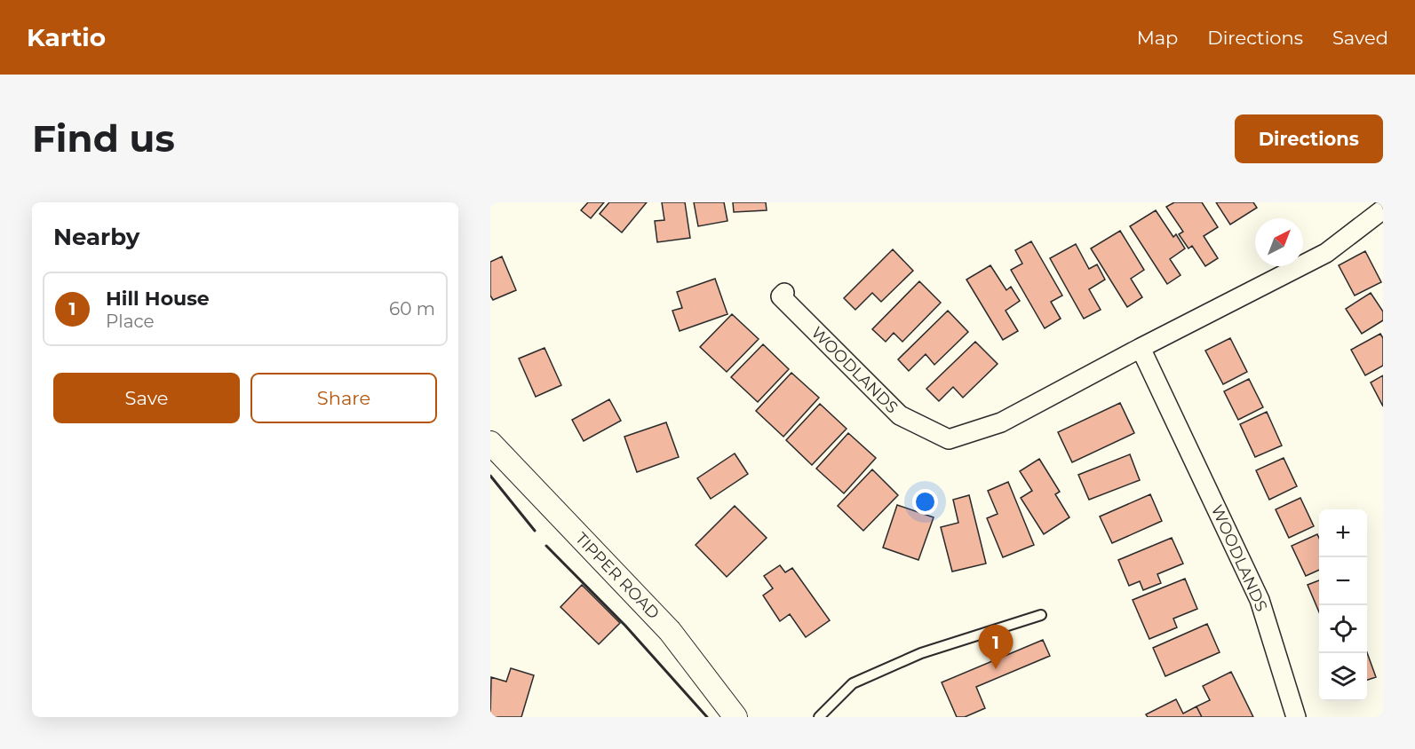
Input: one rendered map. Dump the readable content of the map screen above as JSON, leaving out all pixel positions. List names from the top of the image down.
{
  "streets": {
    "street": ["WOODLANDS", "TIPPER ROAD"]
  },
  "north": "top right",
  "page": {
    "header": "Kartio",
    "nav": ["Map", "Directions", "Saved"],
    "buttons": [
      "Directions",
      ["Save", "Share"]
    ],
    "title": "Find us",
    "heading": "Nearby",
    "list": [
      {
        "mark": "1",
        "name": "Hill House",
        "note": "Place",
        "value": "60 m"
      }
    ],
    "map_buttons": ["+", "−"],
    "pins": "1"
  }
}
